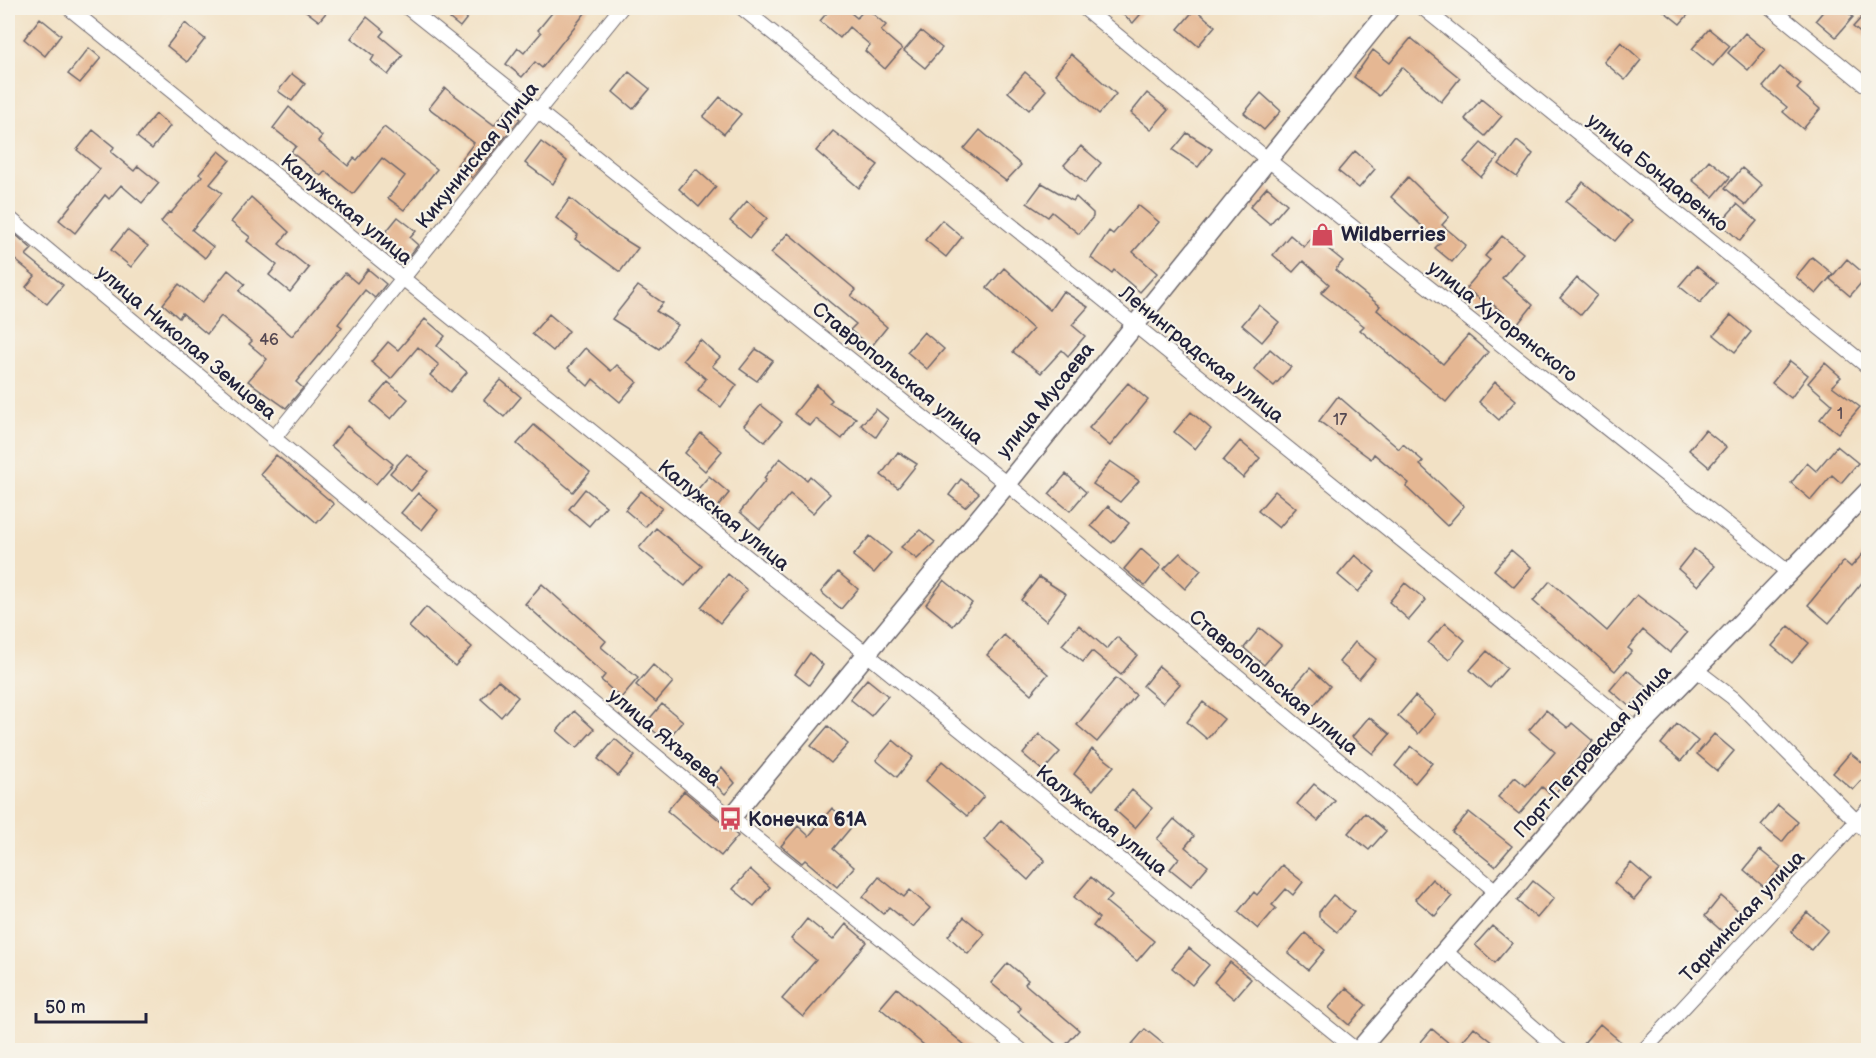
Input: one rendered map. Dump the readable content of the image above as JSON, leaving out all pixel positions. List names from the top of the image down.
{
  "streets": {
    "street": [
      "Кикунинская улица",
      "улица Бондаренко",
      "Калужская улица",
      "улица Хуторянского",
      "улица Николая Земцова",
      "Ленинградская улица",
      "Ставропольская улица",
      "улица Мусаева",
      "улица Яхъяева",
      "Порт-Петровская улица",
      "Таркинская улица"
    ]
  },
  "crossings": [
    ["Кикунинская улица", "Калужская улица"],
    ["Кикунинская улица", "улица Николая Земцова"],
    ["Кикунинская улица", "Ставропольская улица"],
    ["Калужская улица", "улица Мусаева"],
    ["Калужская улица", "Порт-Петровская улица"],
    ["улица Хуторянского", "улица Мусаева"],
    ["улица Хуторянского", "Порт-Петровская улица"],
    ["улица Николая Земцова", "улица Яхъяева"],
    ["Ленинградская улица", "улица Мусаева"],
    ["Ленинградская улица", "Порт-Петровская улица"],
    ["Ставропольская улица", "улица Мусаева"],
    ["Ставропольская улица", "Порт-Петровская улица"],
    ["улица Мусаева", "улица Яхъяева"]
  ],
  "places": {
    "shop": ["Wildberries"],
    "bus stop": ["Конечка 61А"]
  },
  "house_numbers": ["46", "1", "17"],
  "scale_bar": "50 m"
}
